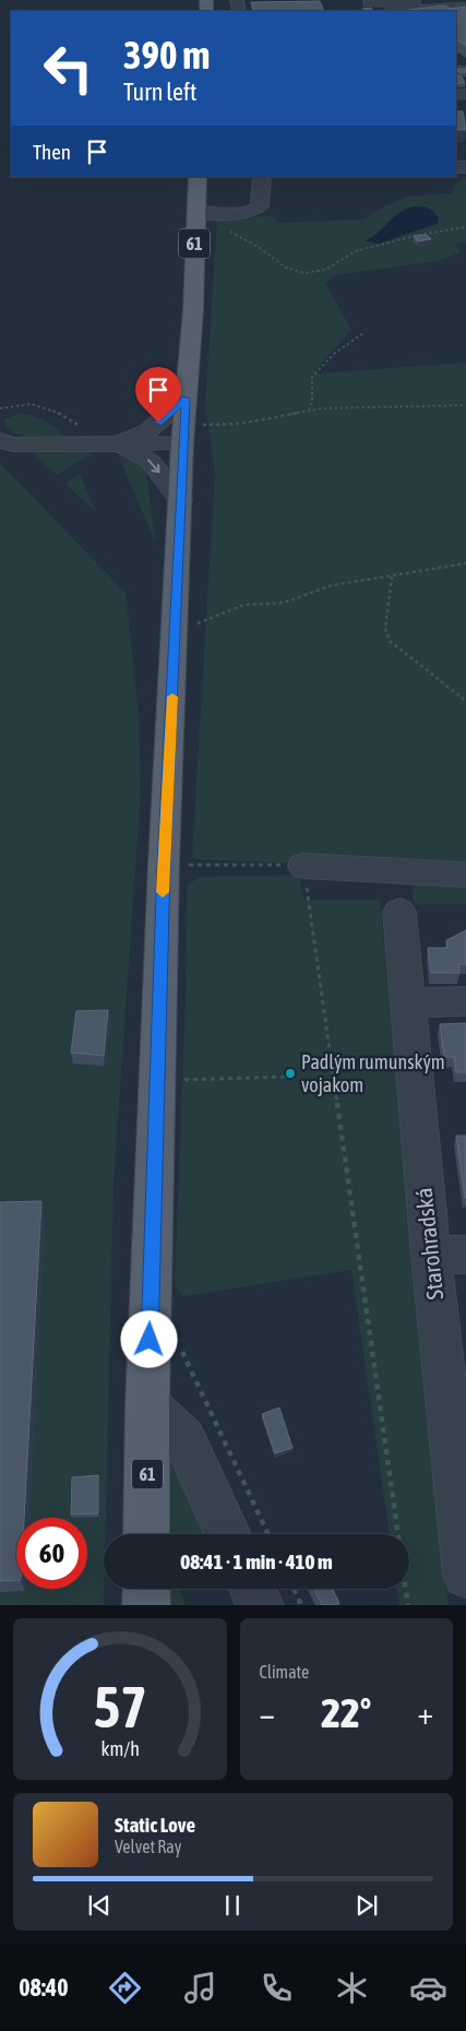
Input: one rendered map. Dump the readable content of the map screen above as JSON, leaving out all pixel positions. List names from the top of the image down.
{
  "streets": {
    "main road": ["61"],
    "street": ["Starohradská"]
  },
  "places": ["Padlým rumunským vojakom"],
  "page": {
    "turn": ["390 m", "Turn left"],
    "then": "Then",
    "limit": "60",
    "trip": "08:41 · 1 min · 410 m",
    "tile": "Climate",
    "heat": ["−", "22°", "+"],
    "song": ["Static Love", "Velvet Ray"],
    "tabs": "08:40",
    "gauge": ["57", "km/h"]
  }
}
